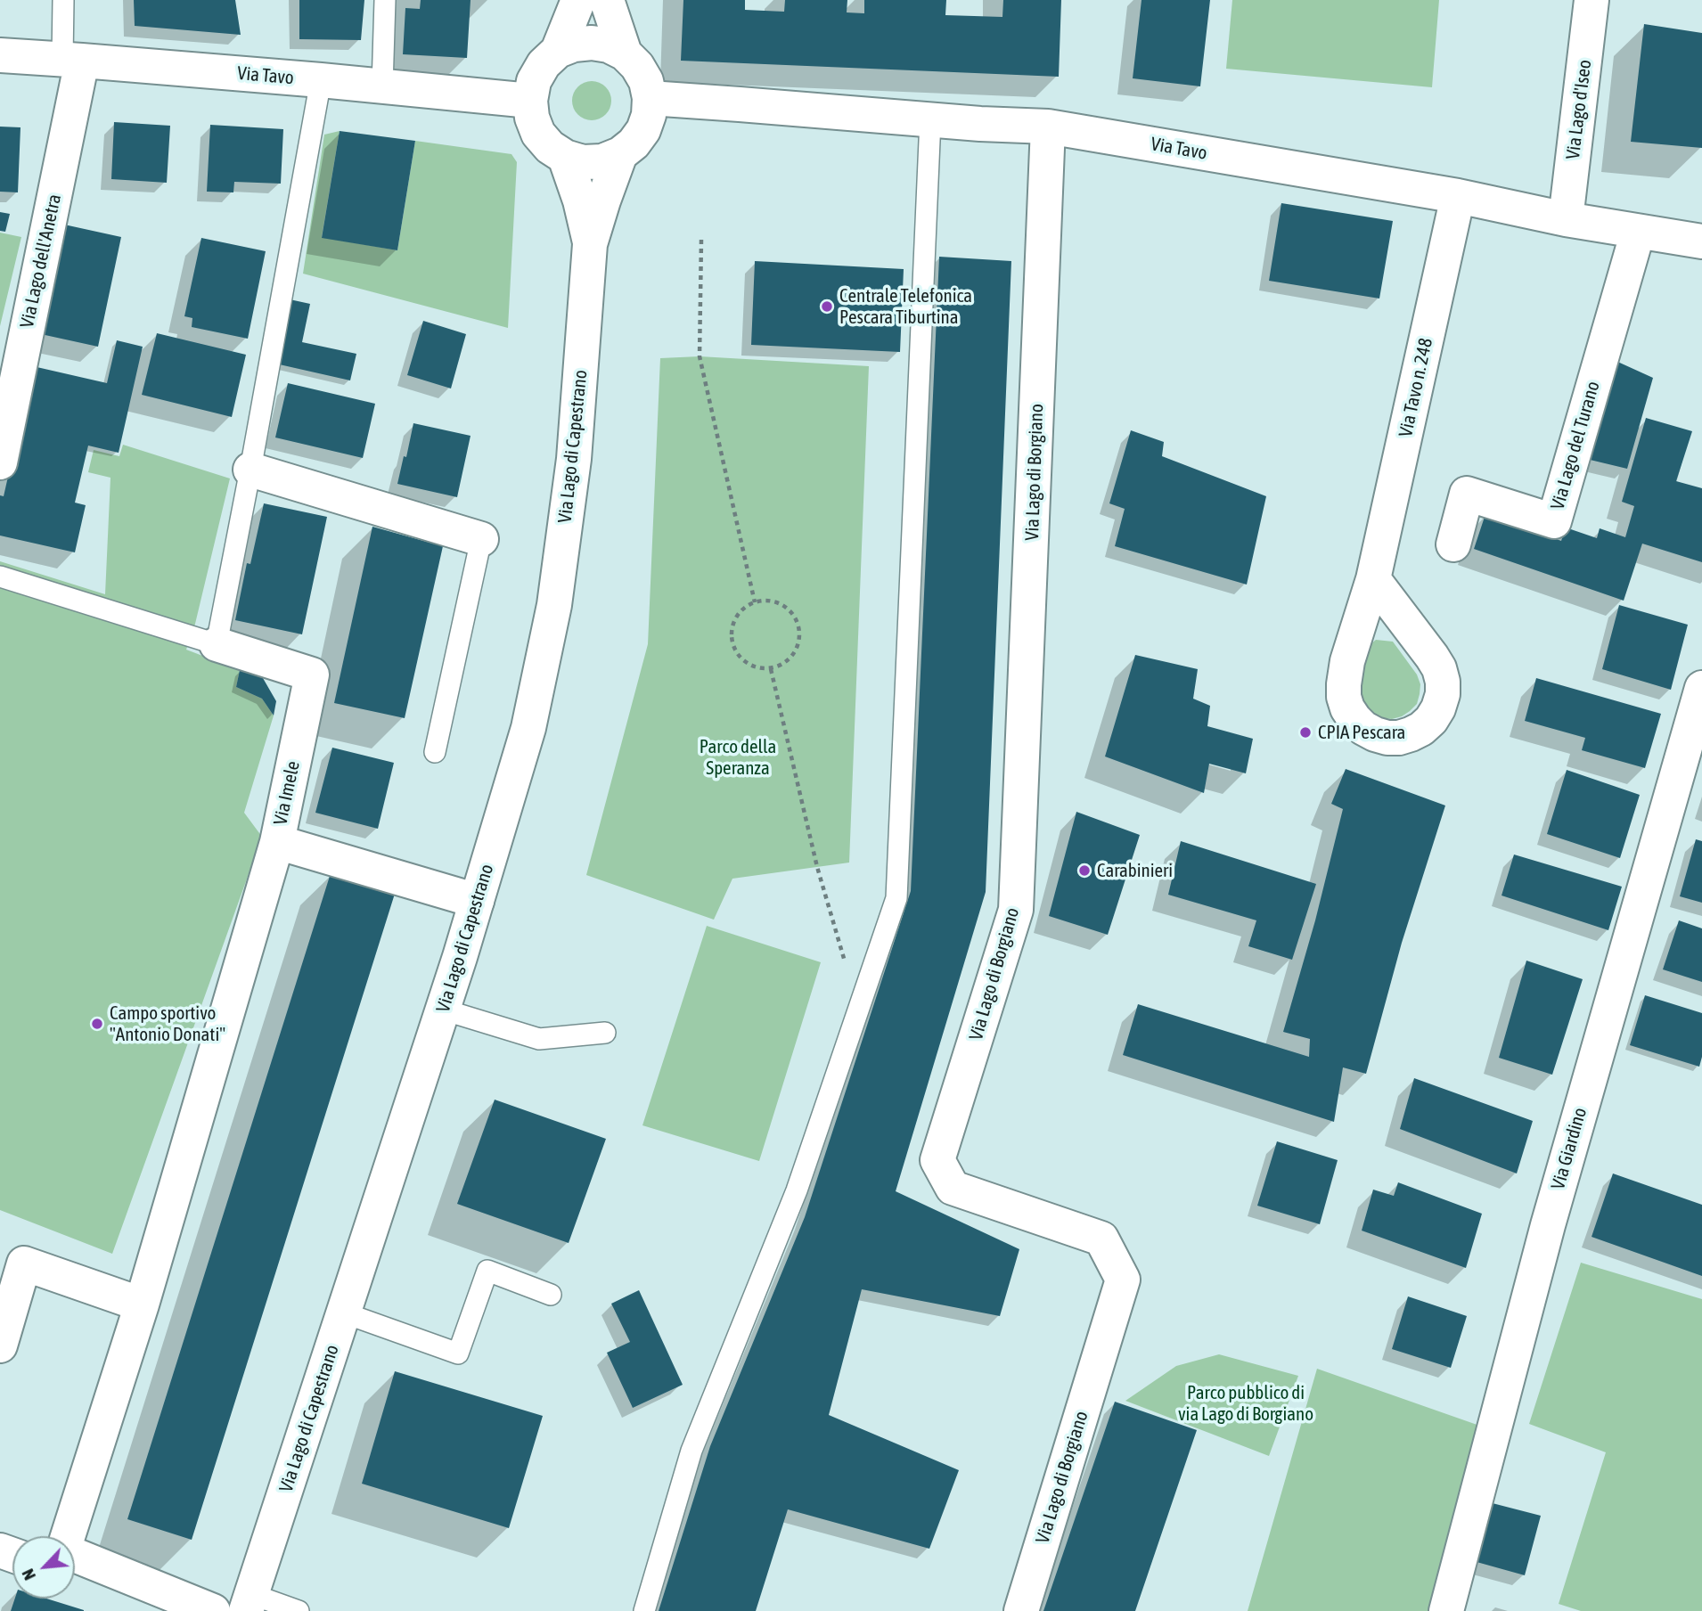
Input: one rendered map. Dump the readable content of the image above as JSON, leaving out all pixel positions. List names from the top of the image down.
{
  "streets": {
    "street": [
      "Via Tavo",
      "Via Lago d'Iseo",
      "Via Lago dell'Anetra",
      "Via Tavo n. 248",
      "Via Lago del Turano",
      "Via Lago di Capestrano",
      "Via Lago di Borgiano",
      "Via Imele",
      "Via Giardino"
    ]
  },
  "crossings": [
    ["Via Tavo", "Via Lago d'Iseo"],
    ["Via Tavo", "Via Lago dell'Anetra"],
    ["Via Tavo", "Via Tavo n. 248"],
    ["Via Tavo", "Via Lago del Turano"],
    ["Via Tavo", "Via Lago di Capestrano"],
    ["Via Tavo", "Via Lago di Borgiano"],
    ["Via Lago di Capestrano", "Via Imele"]
  ],
  "parks": ["Parco della Speranza", "Parco pubblico di via Lago di Borgiano"],
  "places": [
    "Centrale Telefonica Pescara Tiburtina",
    "CPIA Pescara",
    "Carabinieri",
    "Campo sportivo \"Antonio Donati\""
  ],
  "north": "bottom left"
}
